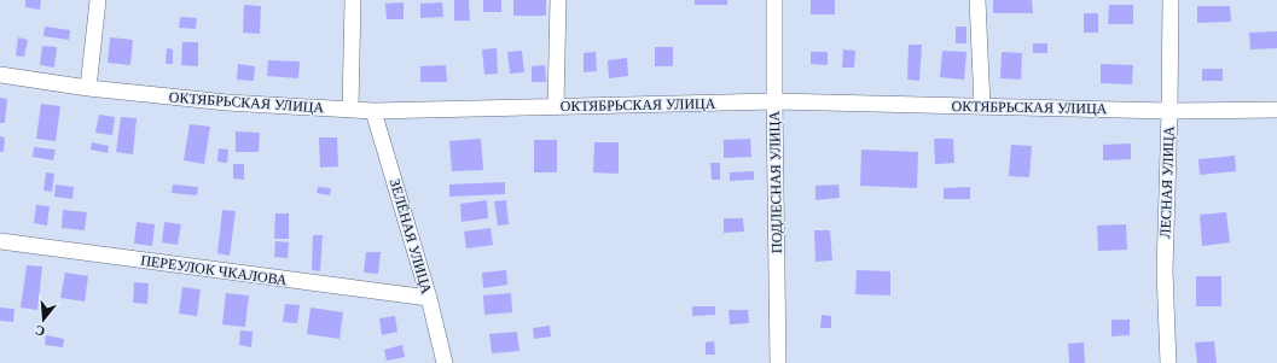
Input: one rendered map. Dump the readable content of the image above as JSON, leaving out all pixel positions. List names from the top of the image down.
{
  "streets": {
    "street": [
      "ОКТЯБРЬСКАЯ УЛИЦА",
      "ПОДЛЕСНАЯ УЛИЦА",
      "ЛЕСНАЯ УЛИЦА",
      "ЗЕЛЁНАЯ УЛИЦА",
      "ПЕРЕУЛОК ЧКАЛОВА"
    ]
  },
  "crossings": [
    ["ОКТЯБРЬСКАЯ УЛИЦА", "ПОДЛЕСНАЯ УЛИЦА"],
    ["ОКТЯБРЬСКАЯ УЛИЦА", "ЛЕСНАЯ УЛИЦА"],
    ["ОКТЯБРЬСКАЯ УЛИЦА", "ЗЕЛЁНАЯ УЛИЦА"],
    ["ЗЕЛЁНАЯ УЛИЦА", "ПЕРЕУЛОК ЧКАЛОВА"]
  ],
  "north": "bottom"
}
